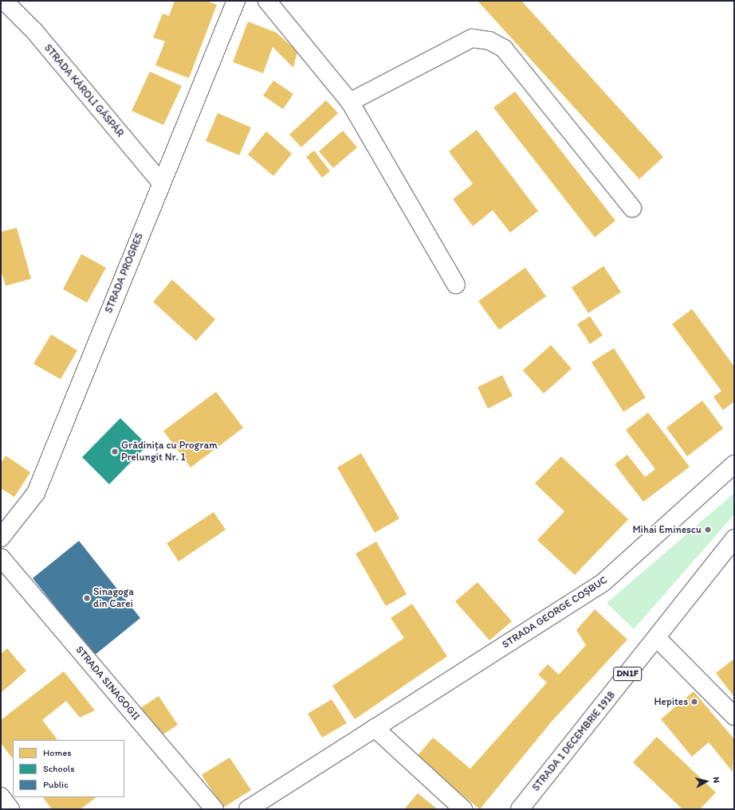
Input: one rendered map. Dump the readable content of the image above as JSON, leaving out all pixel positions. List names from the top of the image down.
{
  "streets": {
    "street": [
      "STRADA KÁROLI GÁSPÁR",
      "STRADA PROGRES",
      "STRADA GEORGE COȘBUC",
      "DN1F",
      "STRADA SINAGOGII",
      "STRADA 1 DECEMBRIE 1918"
    ]
  },
  "crossings": [
    ["STRADA KÁROLI GÁSPÁR", "STRADA PROGRES"]
  ],
  "places": [
    "Grădinița cu Program Prelungit Nr. 1",
    "Mihai Eminescu",
    "Sinagoga din Carei",
    "Hepites"
  ],
  "legend": ["Homes", "Schools", "Public"],
  "north": "right"
}
